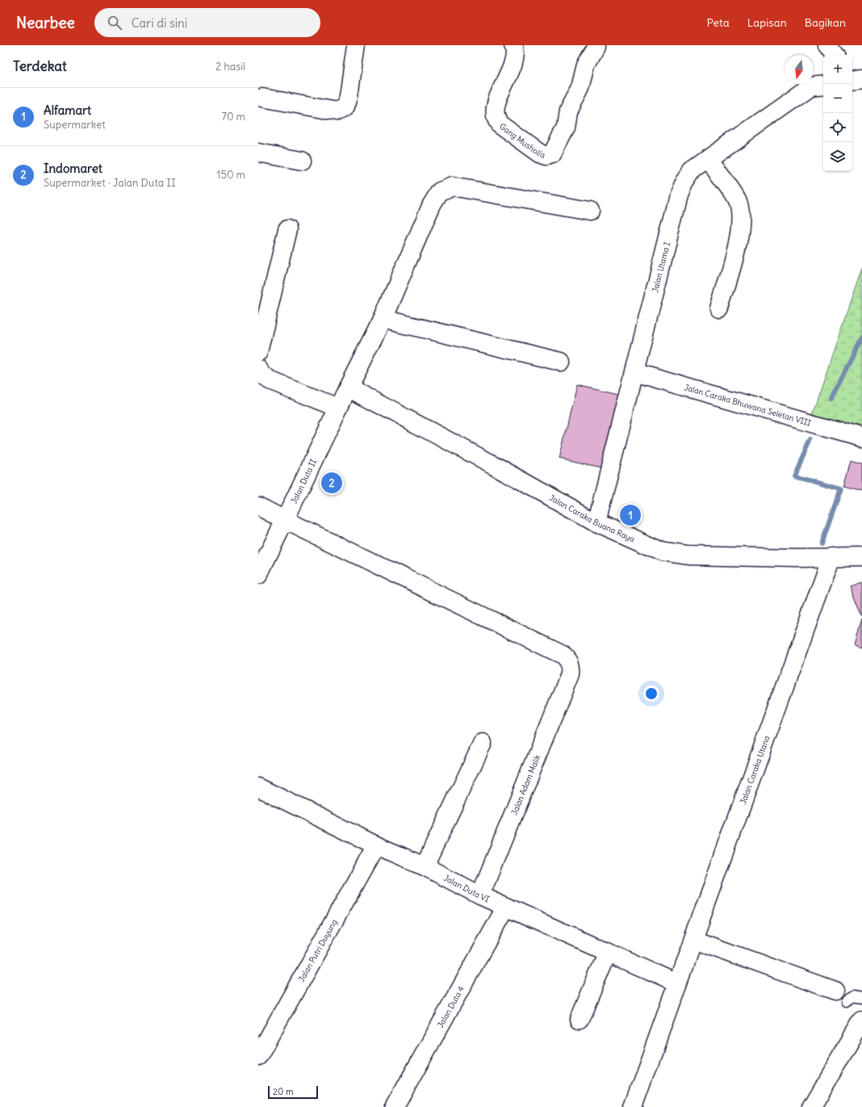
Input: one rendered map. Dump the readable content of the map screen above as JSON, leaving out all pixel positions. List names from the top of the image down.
{
  "streets": {
    "street": [
      "Gang Musholla",
      "Jalan Utama I",
      "Jalan Caraka Bhuwana Seletan VIII",
      "Jalan Duta II",
      "Jalan Caraka Buana Raya",
      "Jalan Caraka Utana",
      "Jalan Adam Malik",
      "Jalan Duta VI",
      "Jalan Putri Duyung",
      "Jalan Duta 4"
    ]
  },
  "crossings": [
    ["Jalan Utama I", "Jalan Caraka Bhuwana Seletan VIII"],
    ["Jalan Utama I", "Jalan Caraka Buana Raya"],
    ["Jalan Duta II", "Jalan Caraka Buana Raya"],
    ["Jalan Duta II", "Jalan Adam Malik"],
    ["Jalan Caraka Buana Raya", "Jalan Caraka Utana"],
    ["Jalan Caraka Utana", "Jalan Duta VI"],
    ["Jalan Adam Malik", "Jalan Duta VI"],
    ["Jalan Duta VI", "Jalan Putri Duyung"],
    ["Jalan Duta VI", "Jalan Duta 4"]
  ],
  "scale_bar": "20 m",
  "north": "bottom",
  "page": {
    "header": "Nearbee",
    "search": "Cari di sini",
    "nav": ["Peta", "Lapisan", "Bagikan"],
    "heading": ["Terdekat", "2 hasil"],
    "map_buttons": ["+", "−"],
    "list": [
      {
        "mark": "1",
        "name": "Alfamart",
        "note": "Supermarket",
        "value": "70 m"
      },
      {
        "mark": "2",
        "name": "Indomaret",
        "note": "Supermarket · Jalan Duta II",
        "value": "150 m"
      }
    ],
    "pins": ["2", "1"],
    "scale": "20 m"
  }
}
